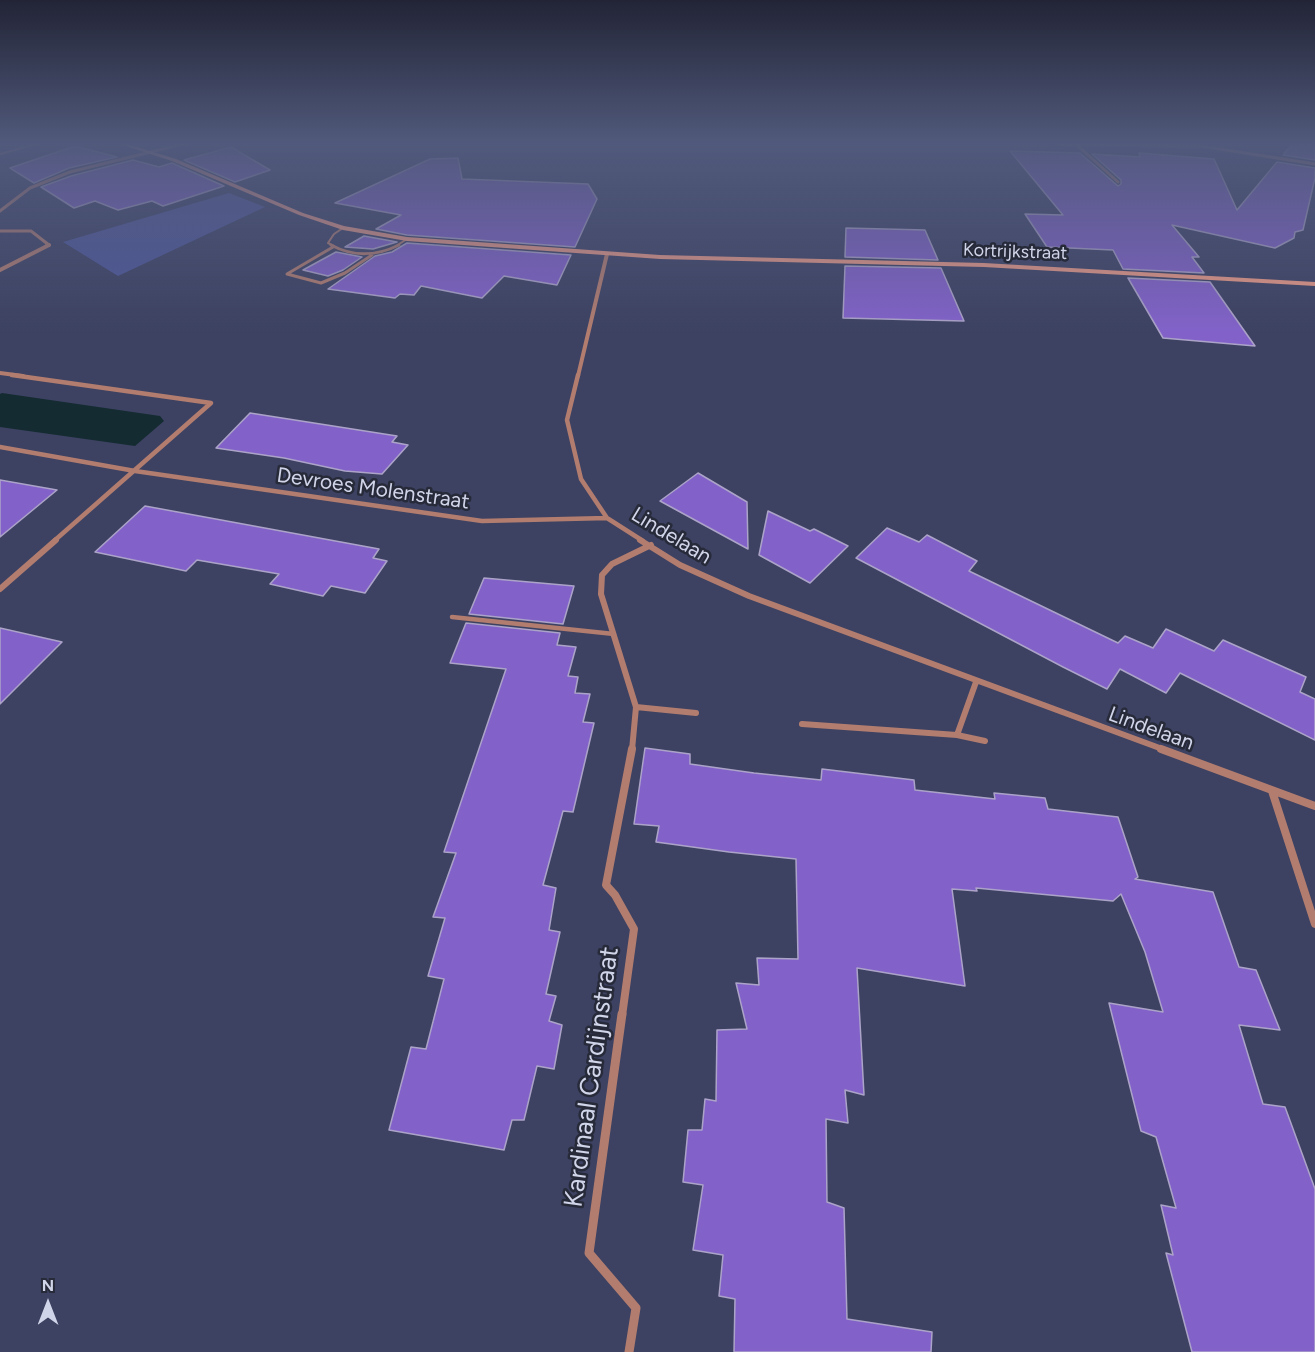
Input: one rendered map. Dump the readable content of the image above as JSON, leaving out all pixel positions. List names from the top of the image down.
{
  "streets": {
    "main road": ["Kortrijkstraat"],
    "street": ["Devroes Molenstraat", "Lindelaan", "Kardinaal Cardijnstraat"]
  },
  "crossings": [
    ["Kortrijkstraat", "Lindelaan"],
    ["Devroes Molenstraat", "Lindelaan"],
    ["Lindelaan", "Kardinaal Cardijnstraat"]
  ],
  "north": "top"
}
